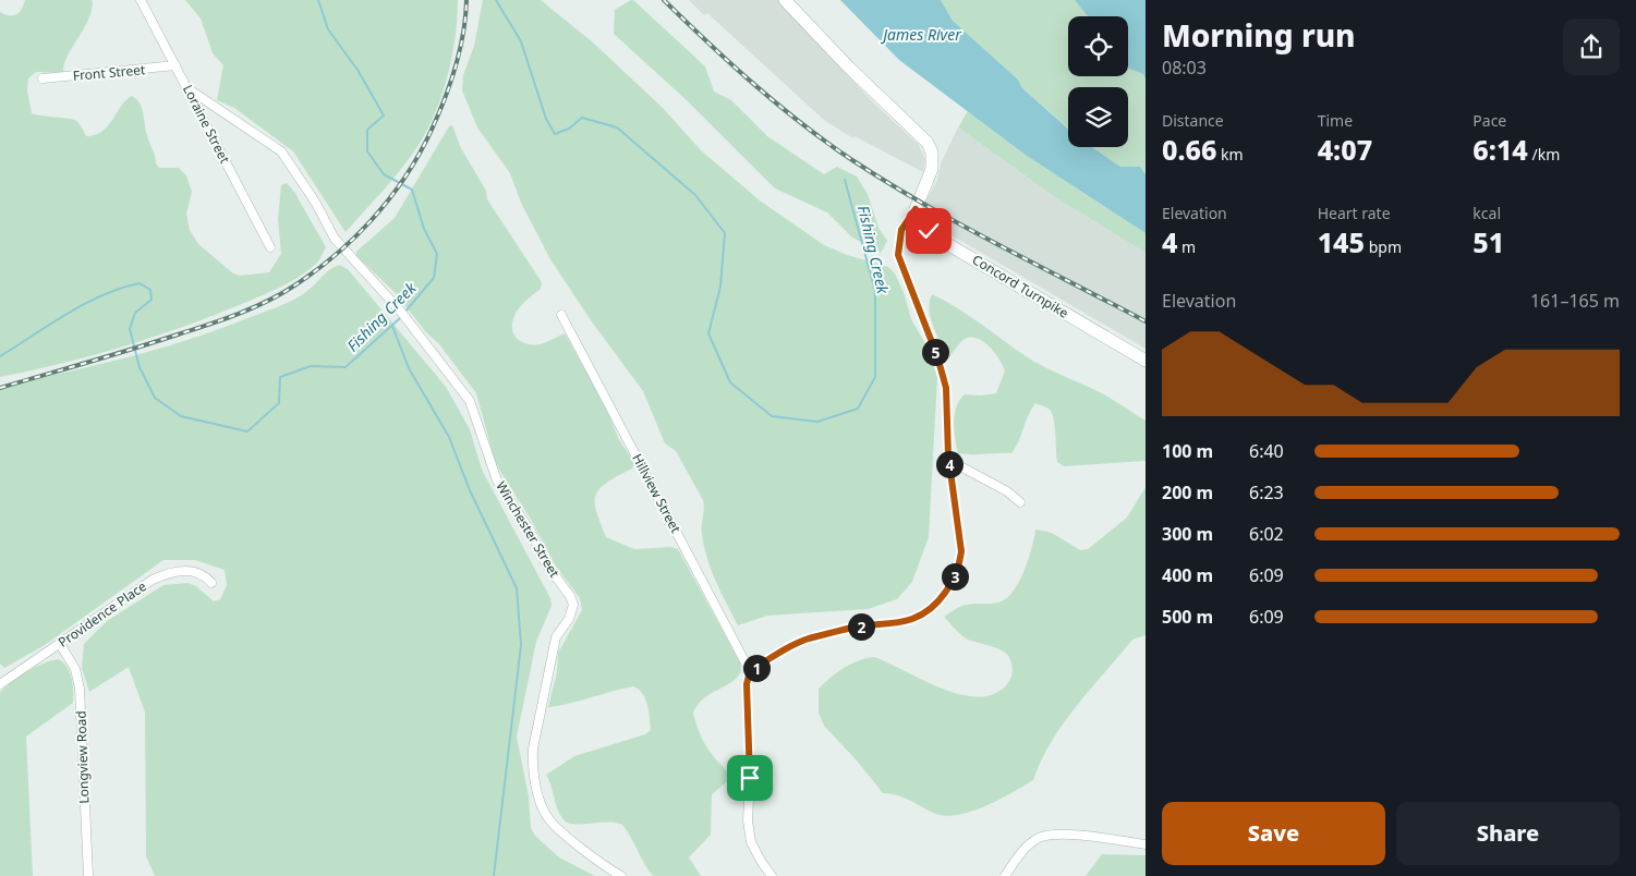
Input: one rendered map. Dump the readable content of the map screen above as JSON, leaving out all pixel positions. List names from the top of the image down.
{
  "streets": {
    "street": [
      "Front Street",
      "Loraine Street",
      "Concord Turnpike",
      "Hillview Street",
      "Winchester Street",
      "Providence Place",
      "Longview Road"
    ]
  },
  "crossings": [
    ["Front Street", "Loraine Street"],
    ["Loraine Street", "Winchester Street"],
    ["Providence Place", "Longview Road"]
  ],
  "water": ["James River", "Fishing Creek"],
  "page": {
    "heading": ["Morning run", "08:03"],
    "stats": [
      ["Distance", "0.66 km"],
      ["Time", "4:07"],
      ["Pace", "6:14 /km"],
      ["Elevation", "4 m"],
      ["Heart rate", "145 bpm"],
      ["kcal", "51"]
    ],
    "chart": ["Elevation", "161–165 m"],
    "pins": [
      "5",
      "4",
      "3",
      "2",
      "1"
    ],
    "list": [
      {
        "name": "100 m",
        "note": "6:40"
      },
      {
        "name": "200 m",
        "note": "6:23"
      },
      {
        "name": "300 m",
        "note": "6:02"
      },
      {
        "name": "400 m",
        "note": "6:09"
      },
      {
        "name": "500 m",
        "note": "6:09"
      }
    ],
    "buttons": ["Save", "Share"]
  }
}
